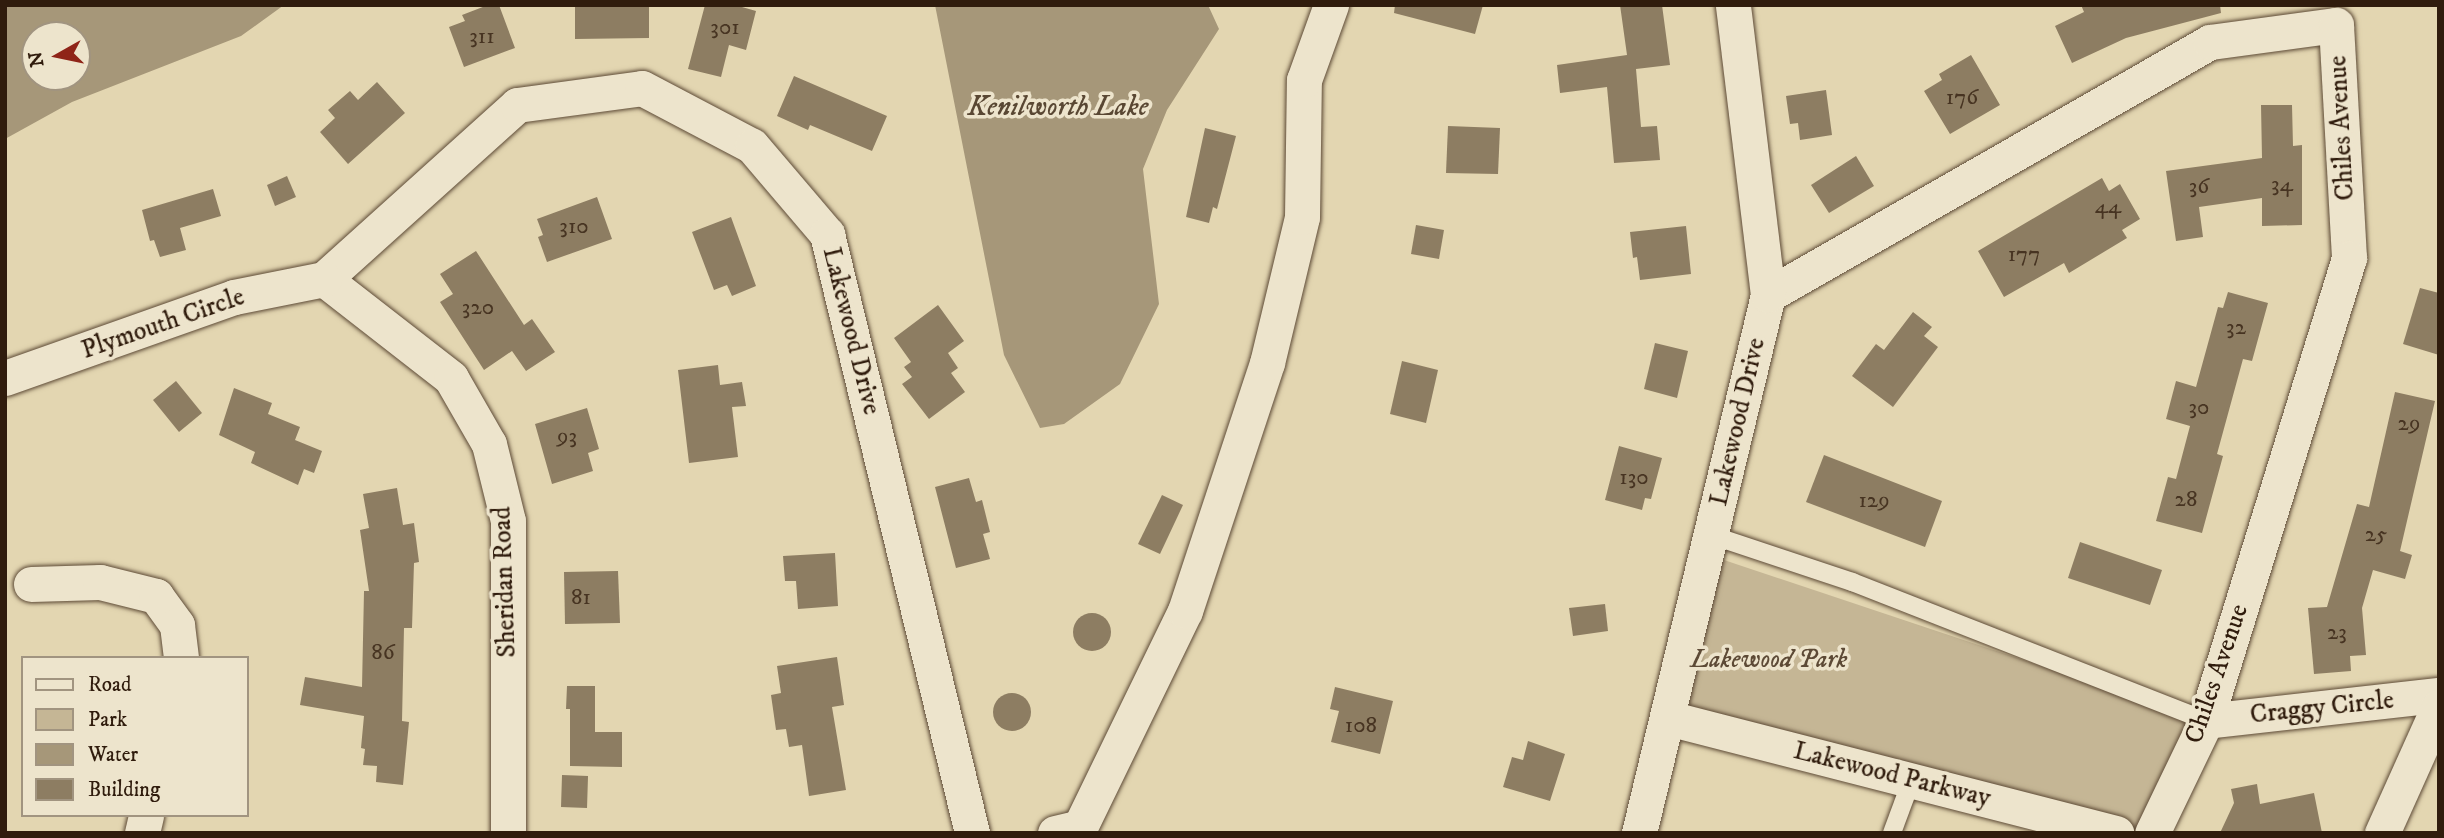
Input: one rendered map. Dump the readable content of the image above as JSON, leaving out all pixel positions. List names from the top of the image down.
{
  "streets": {
    "street": [
      "Chiles Avenue",
      "Plymouth Circle",
      "Lakewood Drive",
      "Sheridan Road",
      "Craggy Circle",
      "Lakewood Parkway"
    ]
  },
  "crossings": [
    ["Chiles Avenue", "Lakewood Drive"],
    ["Chiles Avenue", "Craggy Circle"],
    ["Plymouth Circle", "Lakewood Drive"],
    ["Plymouth Circle", "Sheridan Road"],
    ["Lakewood Drive", "Sheridan Road"],
    ["Lakewood Drive", "Lakewood Parkway"]
  ],
  "water": ["Kenilworth Lake"],
  "parks": ["Lakewood Park"],
  "house_numbers": [
    "301",
    "311",
    "176",
    "34",
    "36",
    "44",
    "310",
    "177",
    "320",
    "32",
    "30",
    "29",
    "93",
    "130",
    "28",
    "129",
    "25",
    "81",
    "23",
    "86",
    "108"
  ],
  "legend": [
    "Road",
    "Park",
    "Water",
    "Building"
  ],
  "north": "left"
}
